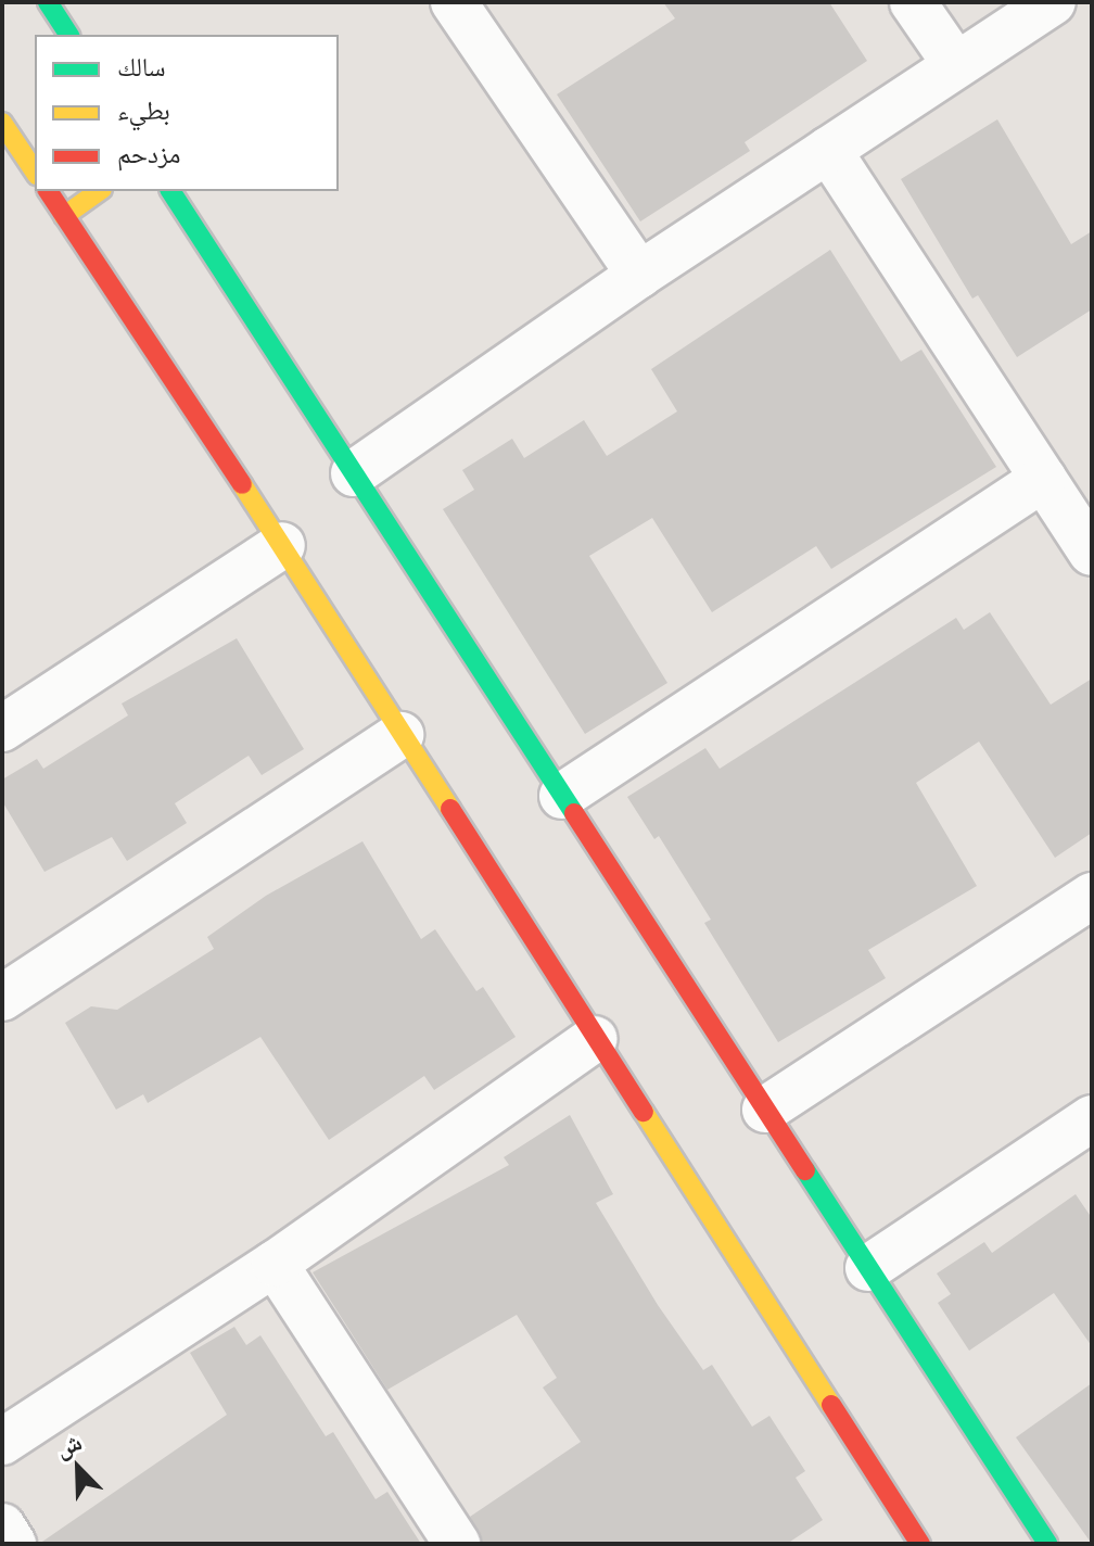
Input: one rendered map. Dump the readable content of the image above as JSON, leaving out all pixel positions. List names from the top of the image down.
{
  "legend": ["سالك", "بطيء", "مزدحم"],
  "north": "top left"
}
